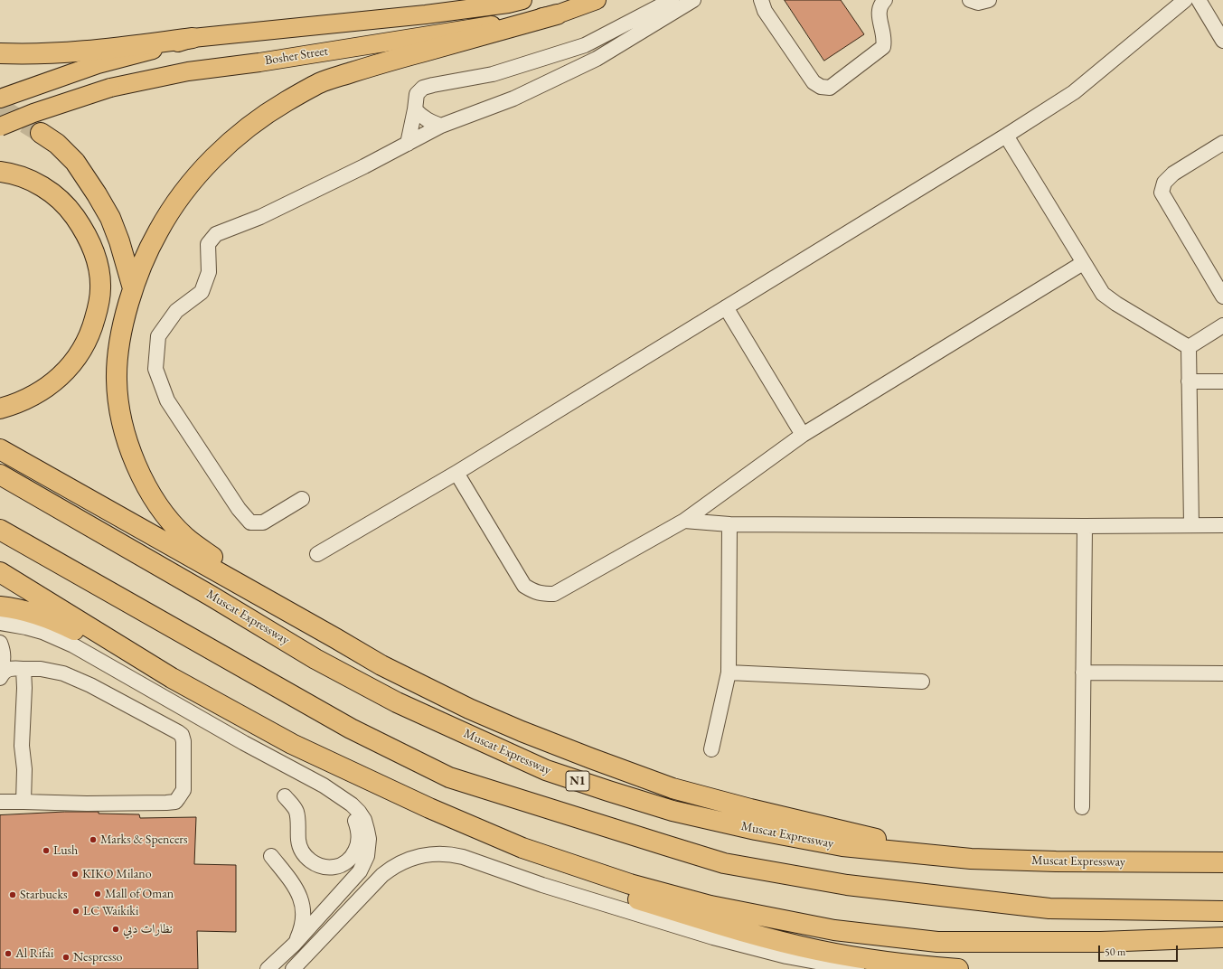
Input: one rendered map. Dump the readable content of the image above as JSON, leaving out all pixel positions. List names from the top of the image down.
{
  "streets": {
    "highway": ["Muscat Expressway", "N1"],
    "main road": ["Bosher Street"]
  },
  "places": [
    "Marks & Spencers",
    "Lush",
    "KIKO Milano",
    "Mall of Oman",
    "Starbucks",
    "LC Waikiki",
    "نظارات دبي",
    "Al Rifai",
    "Nespresso"
  ],
  "scale_bar": "50 m"
}
